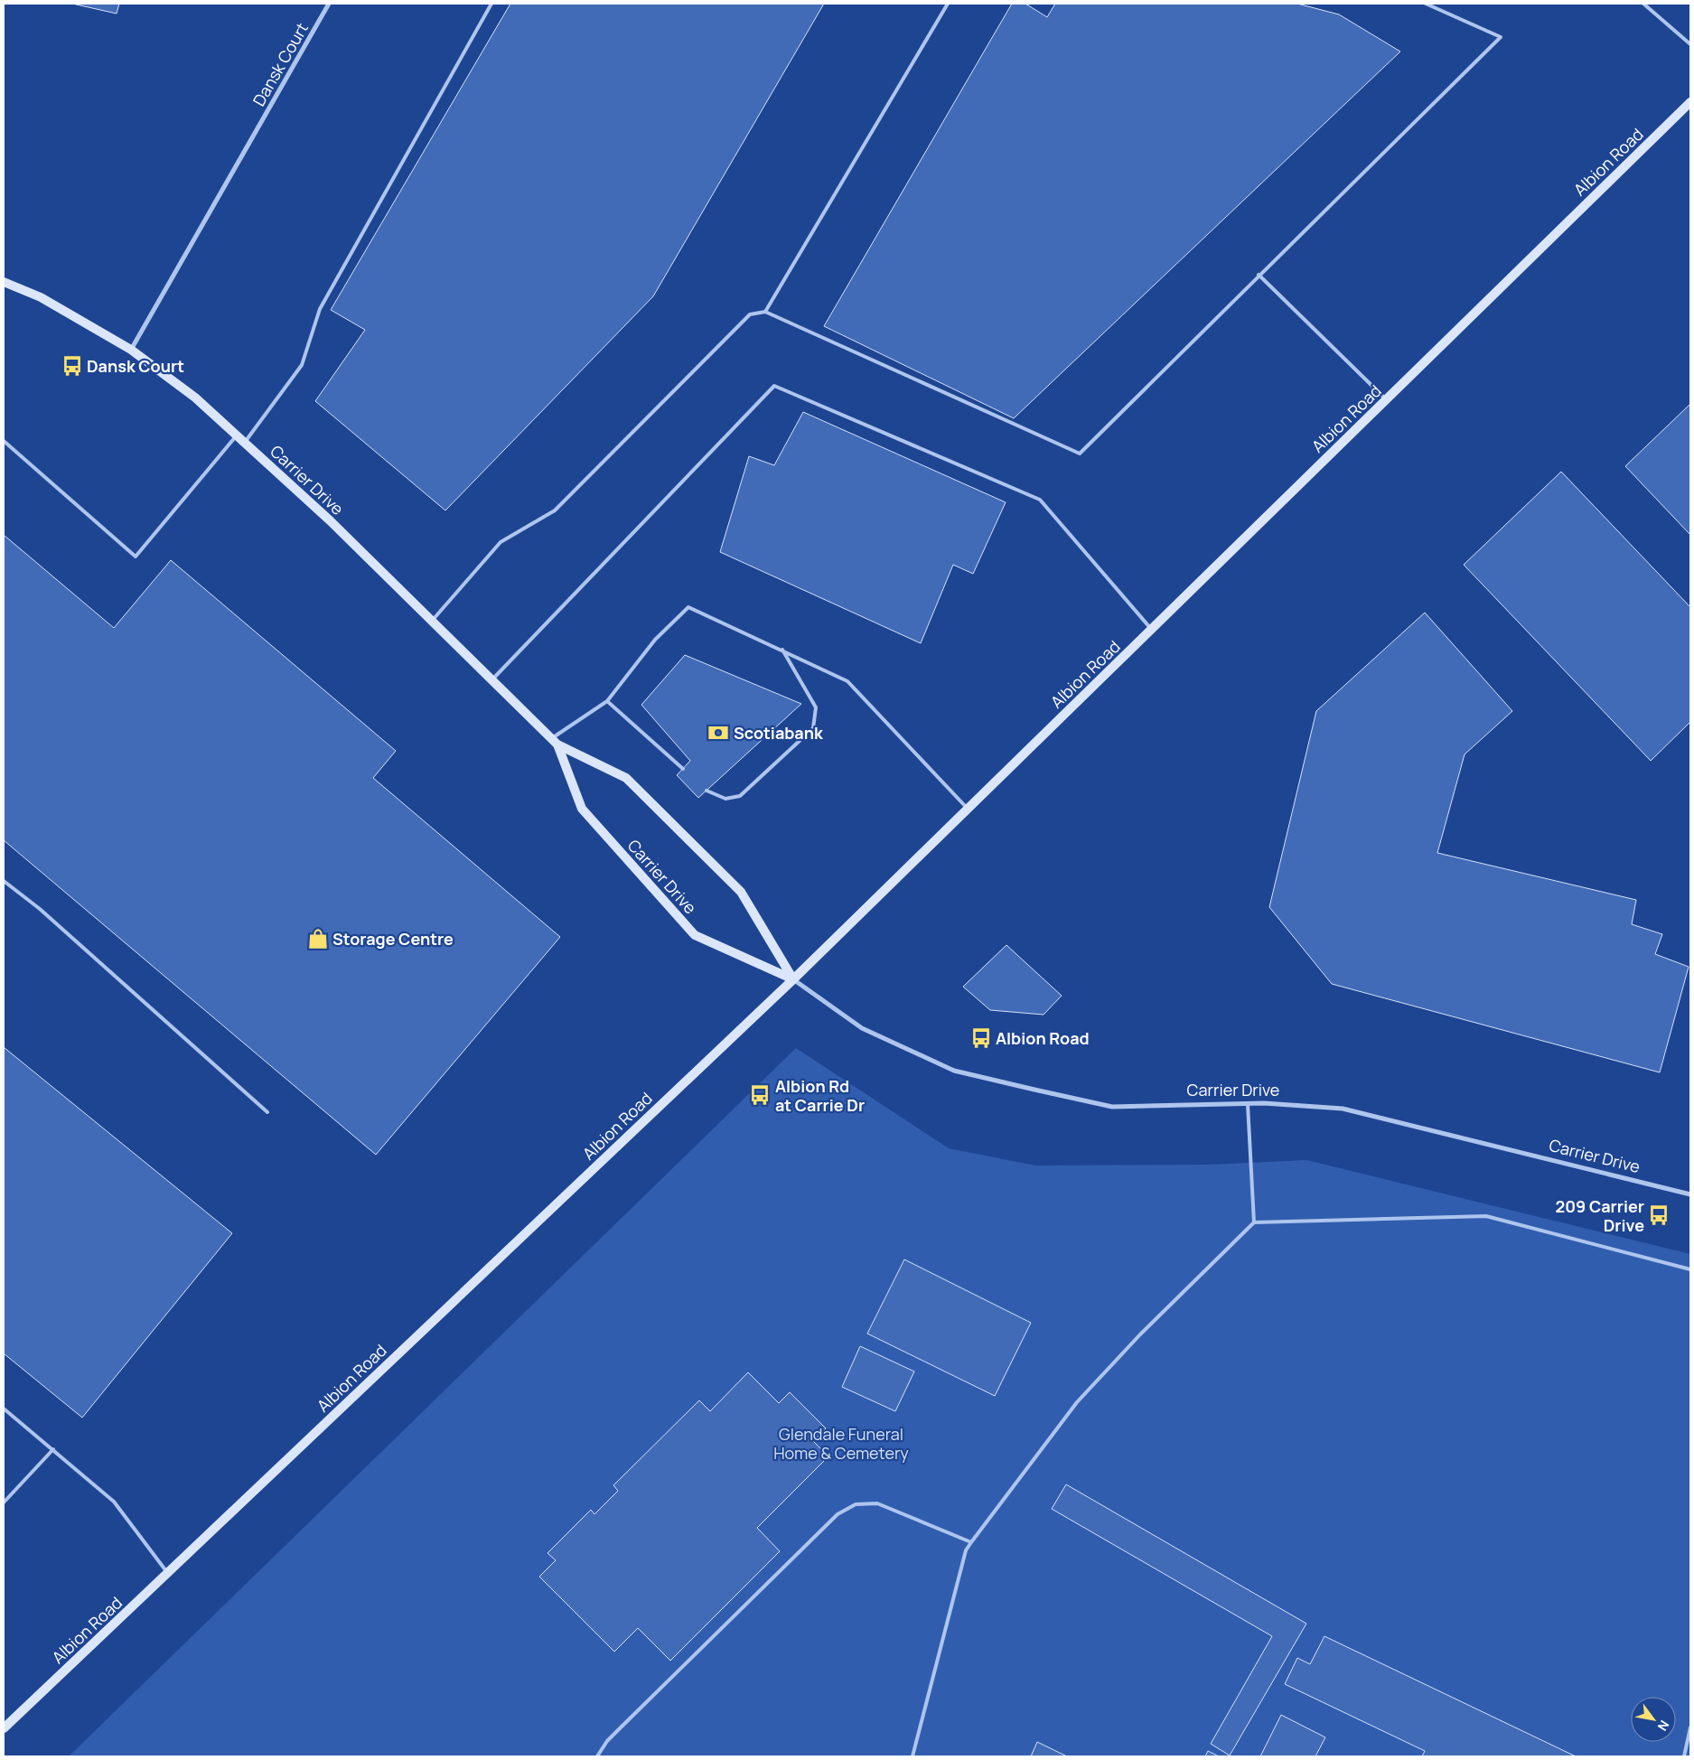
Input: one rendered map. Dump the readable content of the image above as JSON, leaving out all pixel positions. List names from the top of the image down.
{
  "streets": {
    "main road": ["Albion Road", "Carrier Drive"],
    "street": ["Dansk Court"]
  },
  "crossings": [
    ["Dansk Court", "Carrier Drive"],
    ["Albion Road", "Carrier Drive"]
  ],
  "parks": ["Glendale Funeral Home & Cemetery"],
  "places": {
    "bus stop": [
      "Dansk Court",
      "Albion Road",
      "Albion Rd at Carrie Dr",
      "209 Carrier Drive"
    ],
    "bank": ["Scotiabank"],
    "shop": ["Storage Centre"]
  },
  "north": "bottom right"
}
